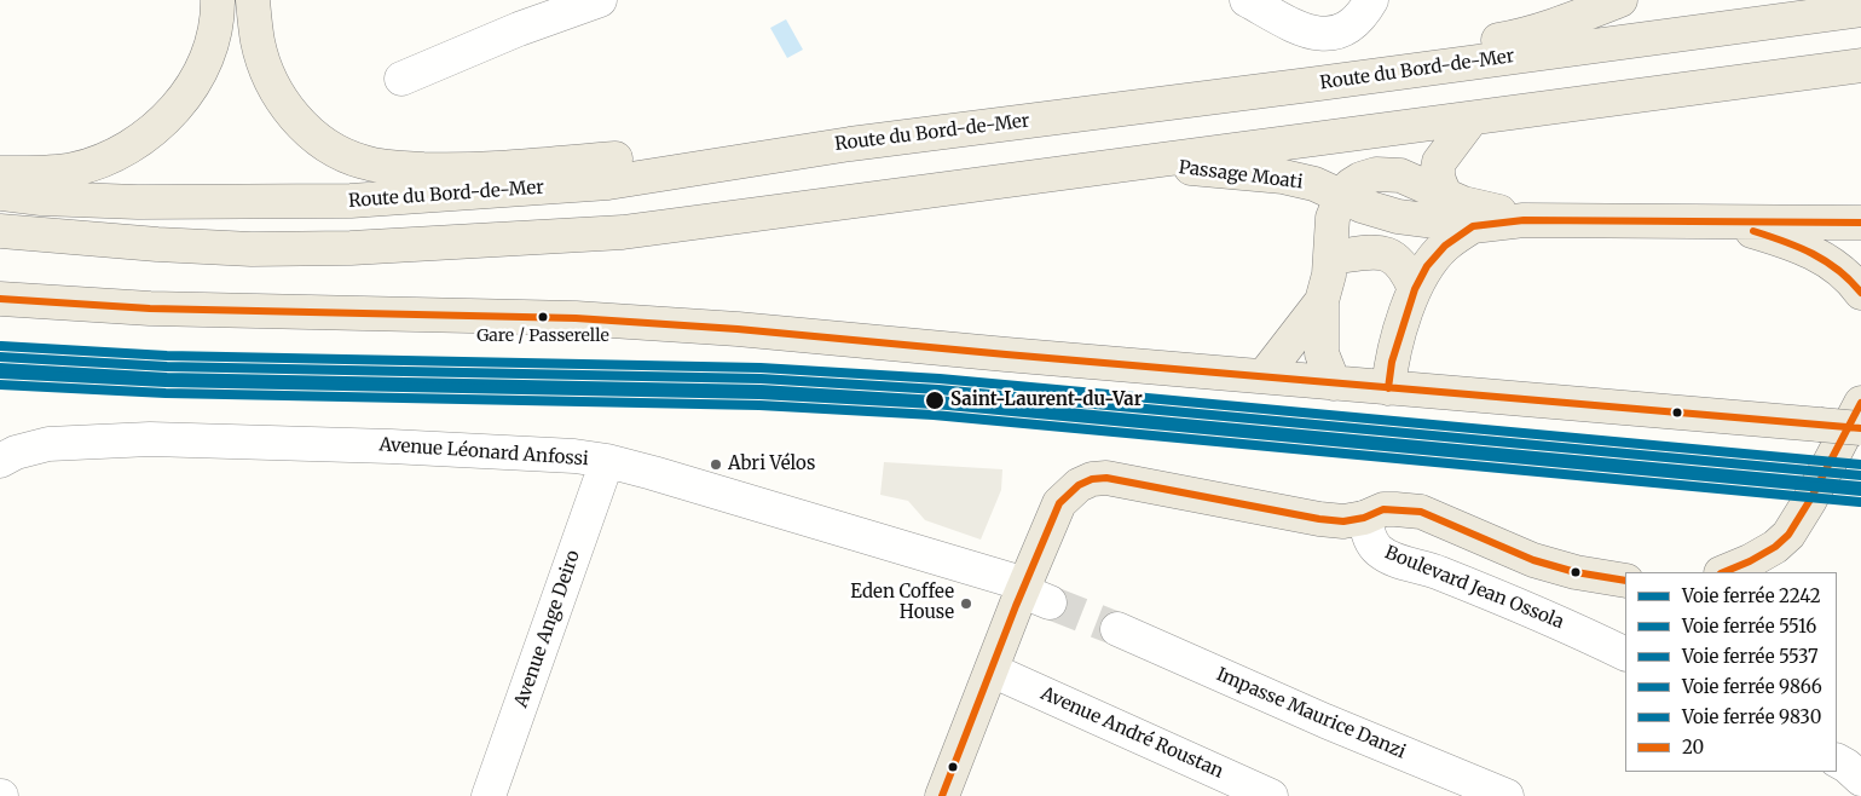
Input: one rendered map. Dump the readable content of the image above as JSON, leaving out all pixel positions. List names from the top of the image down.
{
  "streets": {
    "main road": ["Route du Bord-de-Mer", "Passage Moati"],
    "street": [
      "Avenue Léonard Anfossi",
      "Boulevard Jean Ossola",
      "Avenue Ange Deiro",
      "Impasse Maurice Danzi",
      "Avenue André Roustan"
    ]
  },
  "crossings": [
    ["Avenue Léonard Anfossi", "Avenue Ange Deiro"]
  ],
  "places": [
    "Gare / Passerelle",
    "Saint-Laurent-du-Var",
    "Abri Vélos",
    "Eden Coffee House"
  ],
  "lines": [
    "transit line 20",
    "rail line 9866",
    "rail line 2242",
    "rail line 5516",
    "rail line 5537",
    "rail line 9830"
  ],
  "legend": [
    "Voie ferrée 2242",
    "Voie ferrée 5516",
    "Voie ferrée 5537",
    "Voie ferrée 9866",
    "Voie ferrée 9830",
    "20"
  ]
}
